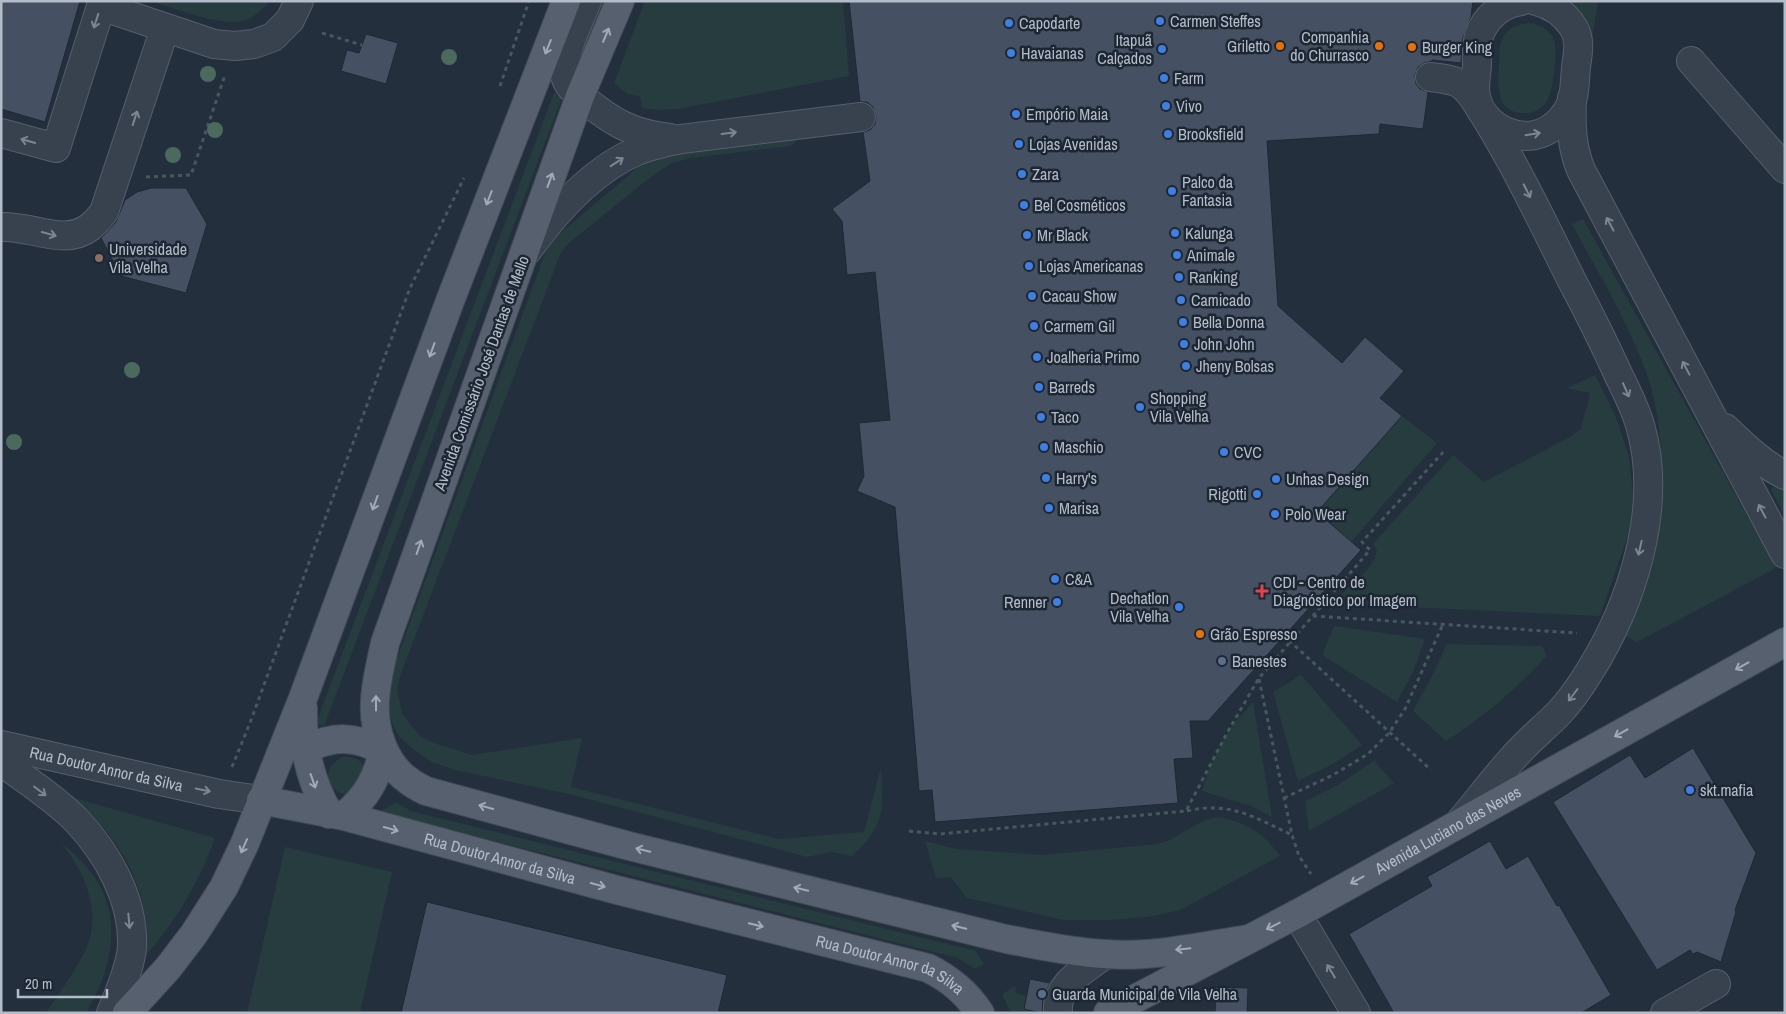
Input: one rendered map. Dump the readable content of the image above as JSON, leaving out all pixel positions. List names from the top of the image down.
{
  "streets": {
    "main road": ["Avenida Comissário José Dantas de Mello", "Rua Doutor Annor da Silva", "Avenida Luciano das Neves"]
  },
  "crossings": [
    ["Avenida Comissário José Dantas de Mello", "Rua Doutor Annor da Silva"]
  ],
  "one_way": ["Rua Doutor Annor da Silva", "Avenida Luciano das Neves"],
  "places": {
    "other": [
      "Carmen Steffes",
      "Capodarte",
      "Griletto",
      "Companhia do Churrasco",
      "Burger King",
      "Itapuã Calçados",
      "Havaianas",
      "Farm",
      "Vivo",
      "Empório Maia",
      "Brooksfield",
      "Lojas Avenidas",
      "Zara",
      "Palco da Fantasia",
      "Bel Cosméticos",
      "Kalunga",
      "Mr Black",
      "Animale",
      "Universidade Vila Velha",
      "Lojas Americanas",
      "Ranking",
      "Cacau Show",
      "Camicado",
      "Bella Donna",
      "Carmem Gil",
      "John John",
      "Joalheria Primo",
      "Jheny Bolsas",
      "Barreds",
      "Shopping Vila Velha",
      "Taco",
      "Maschio",
      "CVC",
      "Harry's",
      "Unhas Design",
      "Rigotti",
      "Marisa",
      "Polo Wear",
      "C&A",
      "Renner",
      "Dechatlon Vila Velha",
      "Grão Espresso",
      "Banestes",
      "skt.mafia",
      "Guarda Municipal de Vila Velha"
    ],
    "health": ["CDI - Centro de Diagnóstico por Imagem"]
  },
  "scale_bar": "20 m"
}
